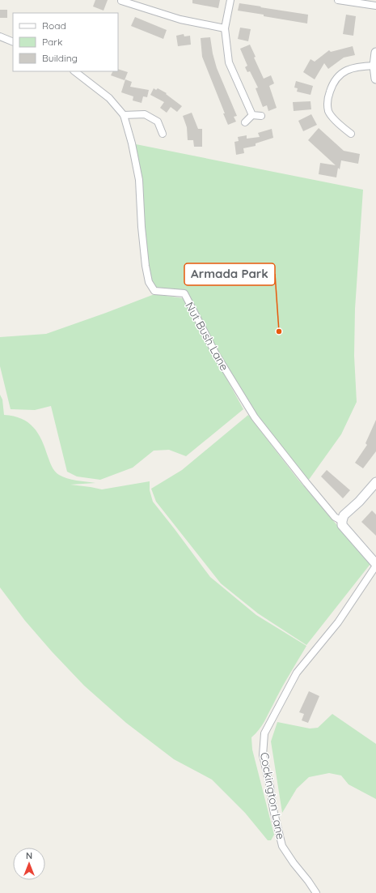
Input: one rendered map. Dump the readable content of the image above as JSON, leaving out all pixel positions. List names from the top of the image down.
{
  "streets": {
    "street": ["Nut Bush Lane", "Cockington Lane"]
  },
  "crossings": [
    ["Nut Bush Lane", "Cockington Lane"]
  ],
  "places": ["Armada Park"],
  "legend": ["Road", "Park", "Building"],
  "north": "top"
}
